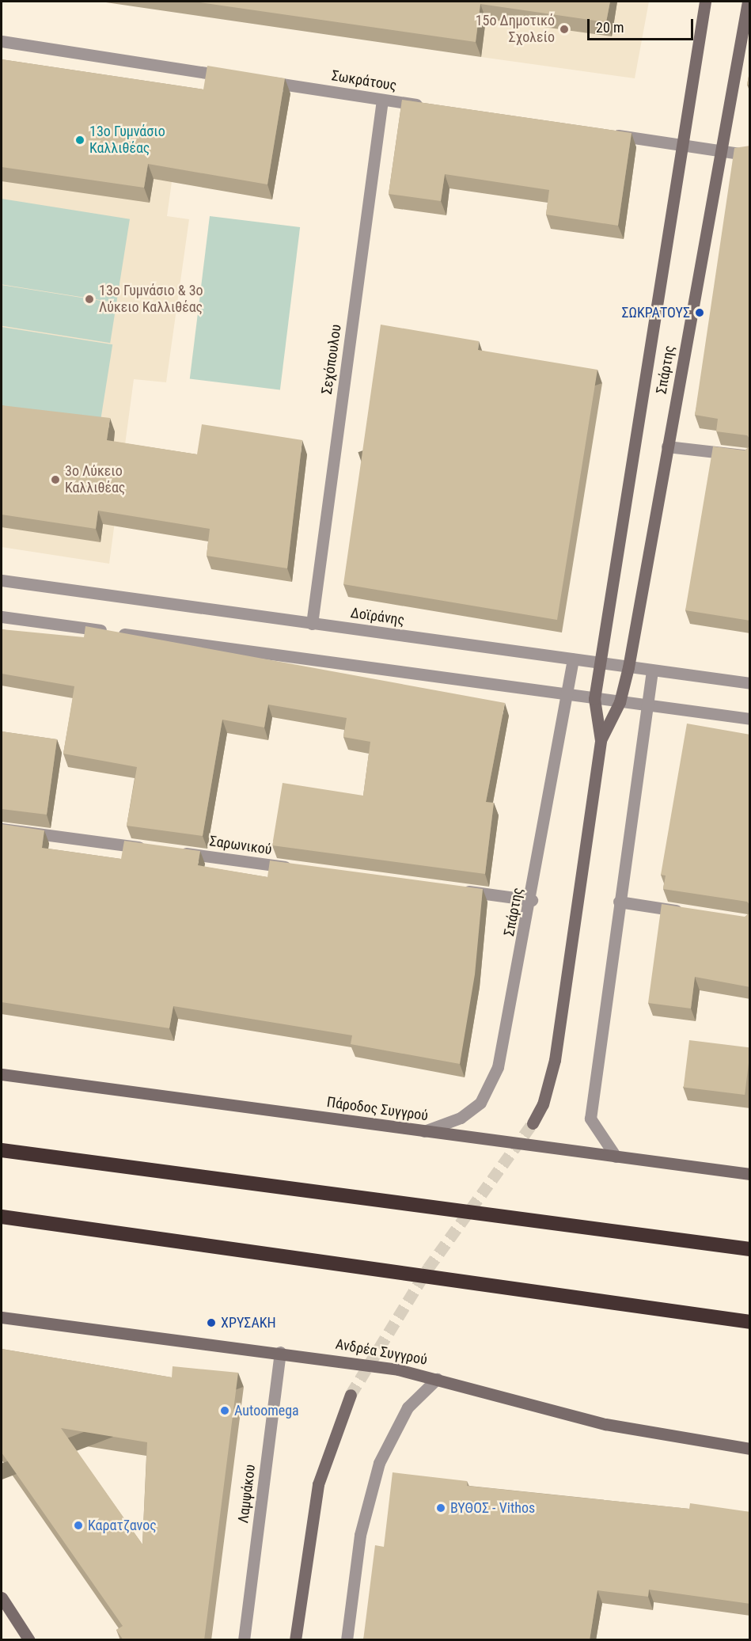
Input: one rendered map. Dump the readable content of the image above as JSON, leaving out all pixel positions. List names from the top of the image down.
{
  "streets": {
    "street": [
      "Σωκράτους",
      "Σεχόπουλου",
      "Σπάρτης",
      "Δοϊράνης",
      "Σαρωνικού",
      "Πάροδος Συγγρού",
      "Ανδρέα Συγγρού",
      "Λαμψάκου"
    ]
  },
  "crossings": [
    ["Σωκράτους", "Σεχόπουλου"],
    ["Σεχόπουλου", "Δοϊράνης"],
    ["Σπάρτης", "Δοϊράνης"],
    ["Σπάρτης", "Πάροδος Συγγρού"],
    ["Ανδρέα Συγγρού", "Λαμψάκου"]
  ],
  "places": [
    "15ο Δημοτικό Σχολείο",
    "13ο Γυμνάσιο Καλλιθέας",
    "13ο Γυμνάσιο & 3ο Λύκειο Καλλιθέας",
    "ΣΩΚΡΑΤΟΥΣ",
    "3ο Λύκειο Καλλιθέας",
    "ΧΡΥΣΑΚΗ",
    "Autoomega",
    "ΒΥΘΟΣ - Vithos",
    "Καρατζανος"
  ],
  "scale_bar": "20 m"
}
